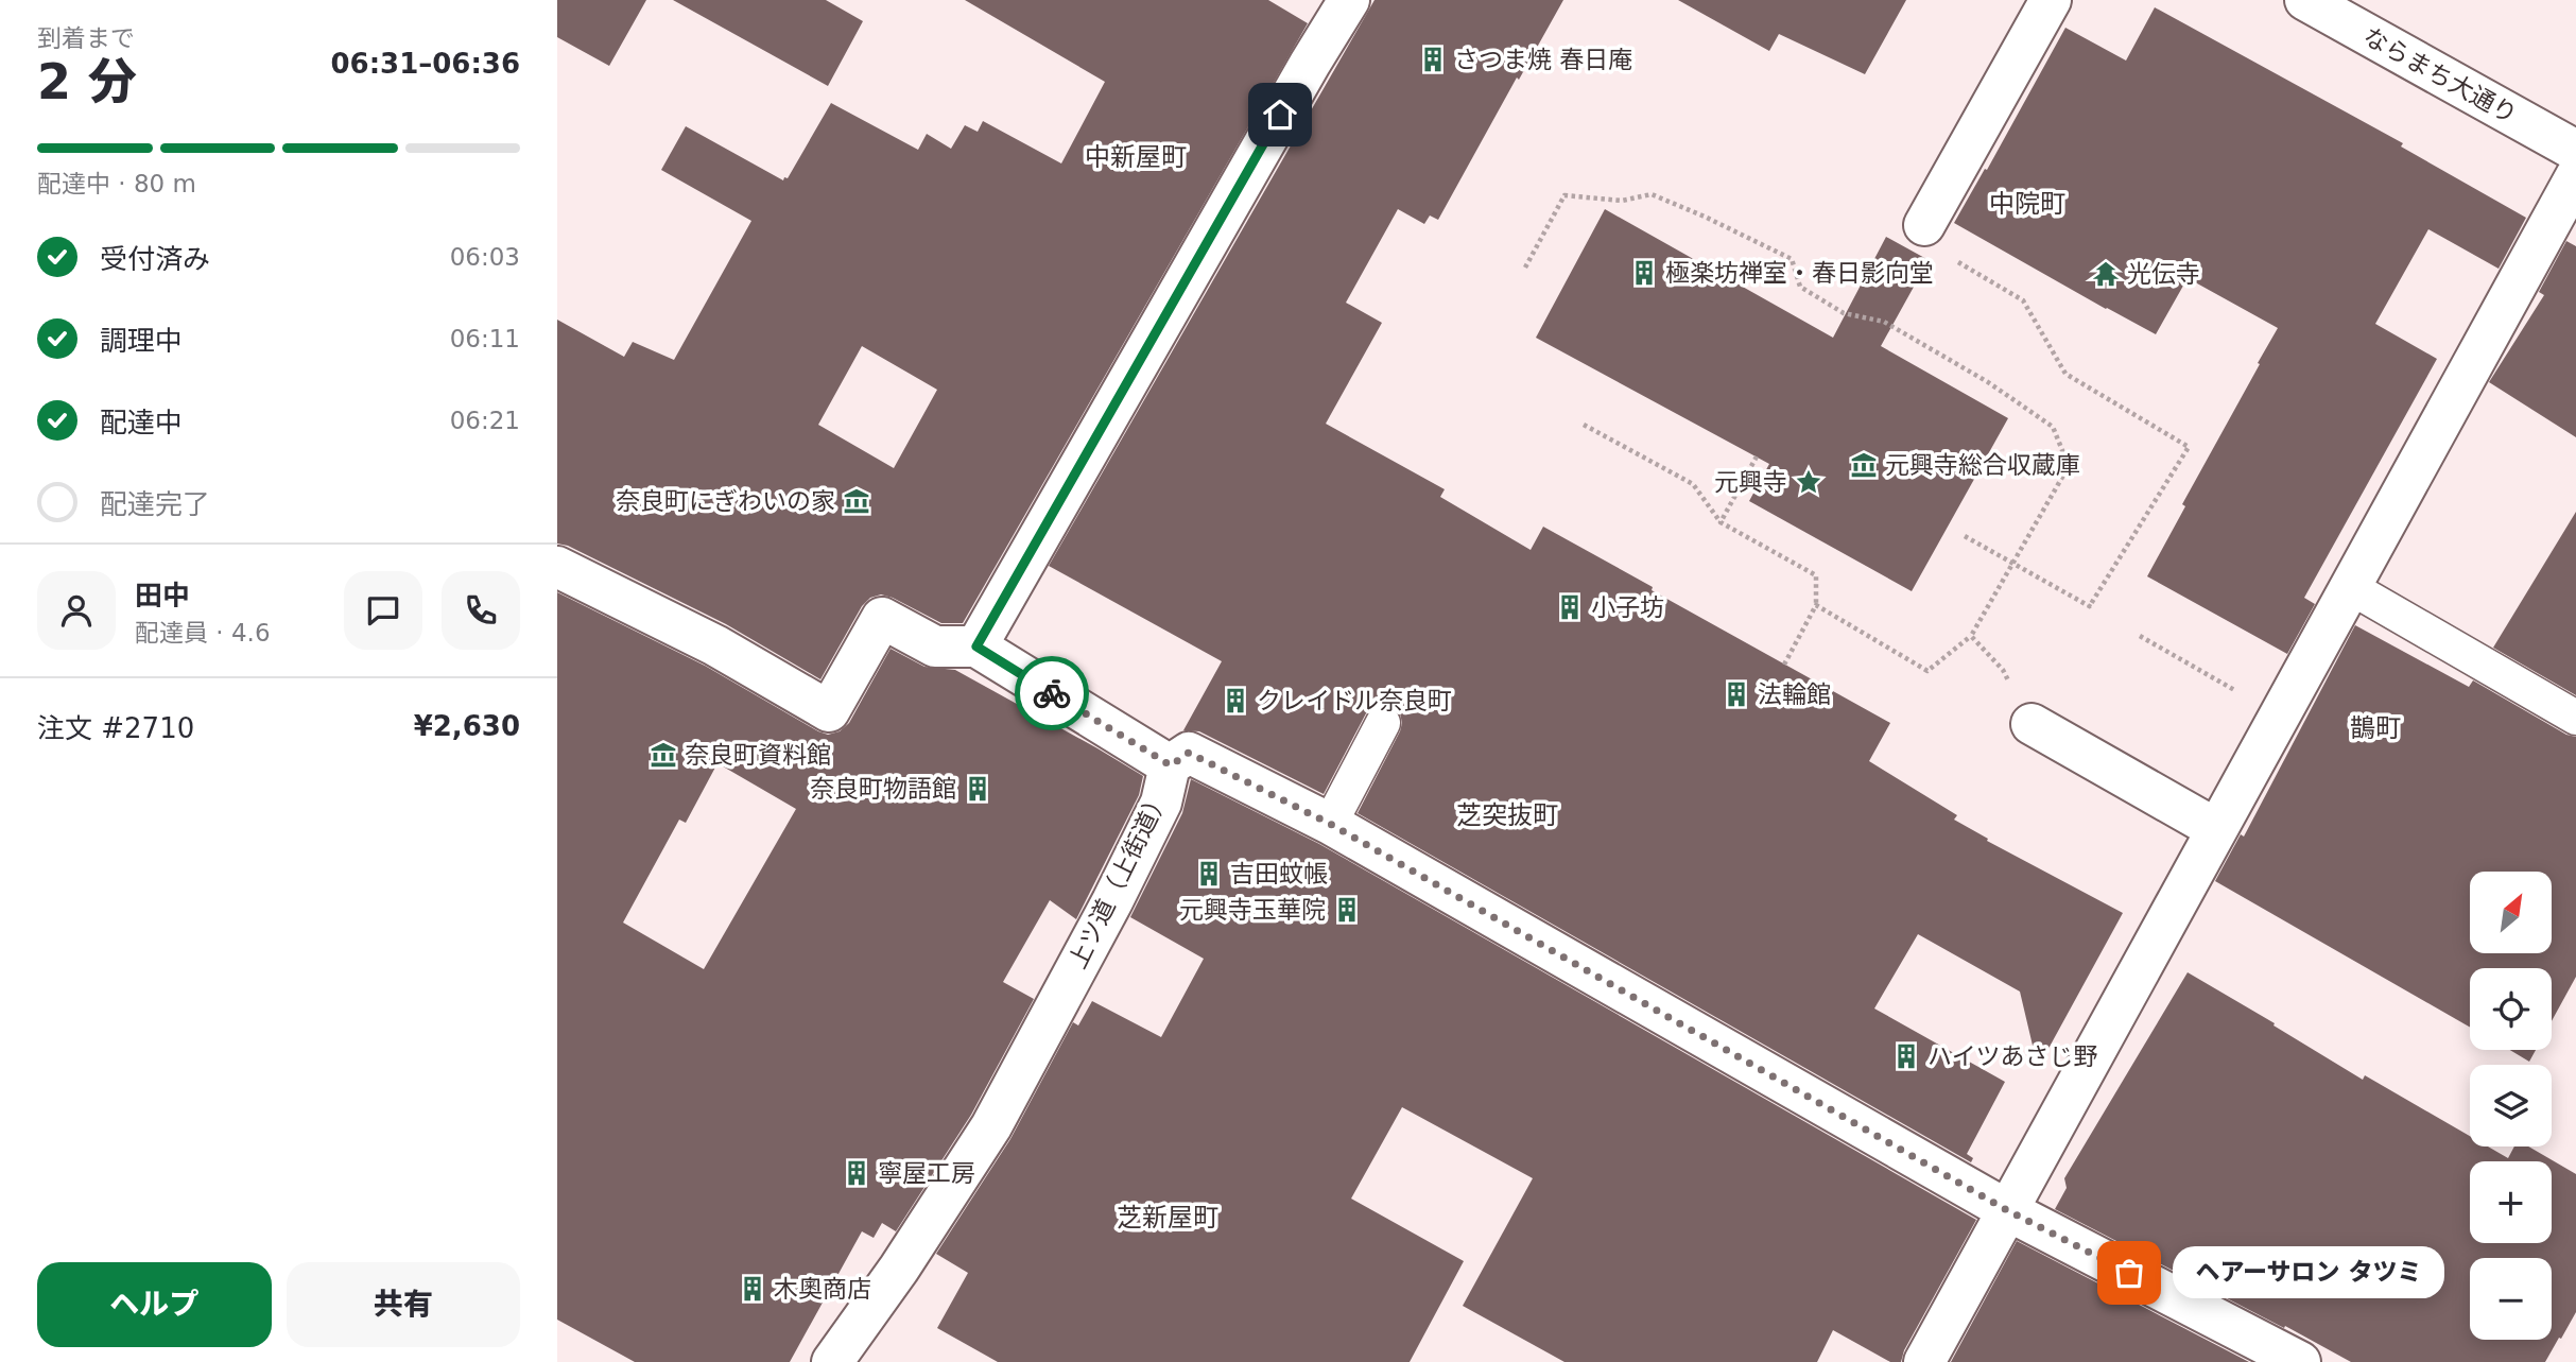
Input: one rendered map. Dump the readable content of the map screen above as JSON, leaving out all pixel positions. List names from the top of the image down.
{
  "streets": {
    "street": ["ならまち大通り", "上ツ道（上街道）"]
  },
  "districts": [
    "中新屋町",
    "中院町",
    "鵲町",
    "芝突抜町",
    "芝新屋町"
  ],
  "places": {
    "building": [
      "さつま焼 春日庵",
      "極楽坊禅室・春日影向堂",
      "小子坊",
      "法輪館",
      "クレイドル奈良町",
      "奈良町物語館",
      "吉田蚊帳",
      "元興寺玉華院",
      "ハイツあさじ野",
      "寧屋工房",
      "木奧商店"
    ],
    "temple": ["光伝寺"],
    "museum": ["元興寺総合収蔵庫", "奈良町にぎわいの家", "奈良町資料館"],
    "place": ["元興寺"],
    "other": ["ヘアーサロン タツミ"]
  },
  "north": "top right",
  "page": {
    "heading": ["2 分", "到着まで", "06:31–06:36"],
    "panel": [
      "田中",
      "配達員 · 4.6",
      "注文 #2710",
      "¥2,630"
    ],
    "bar": "配達中 · 80 m",
    "list": [
      ["受付済み", "06:03"],
      ["調理中", "06:11"],
      ["配達中", "06:21"],
      "配達完了"
    ],
    "map_buttons": ["+", "−"],
    "bubble": "ヘアーサロン タツミ",
    "buttons": ["ヘルプ", "共有"]
  }
}
